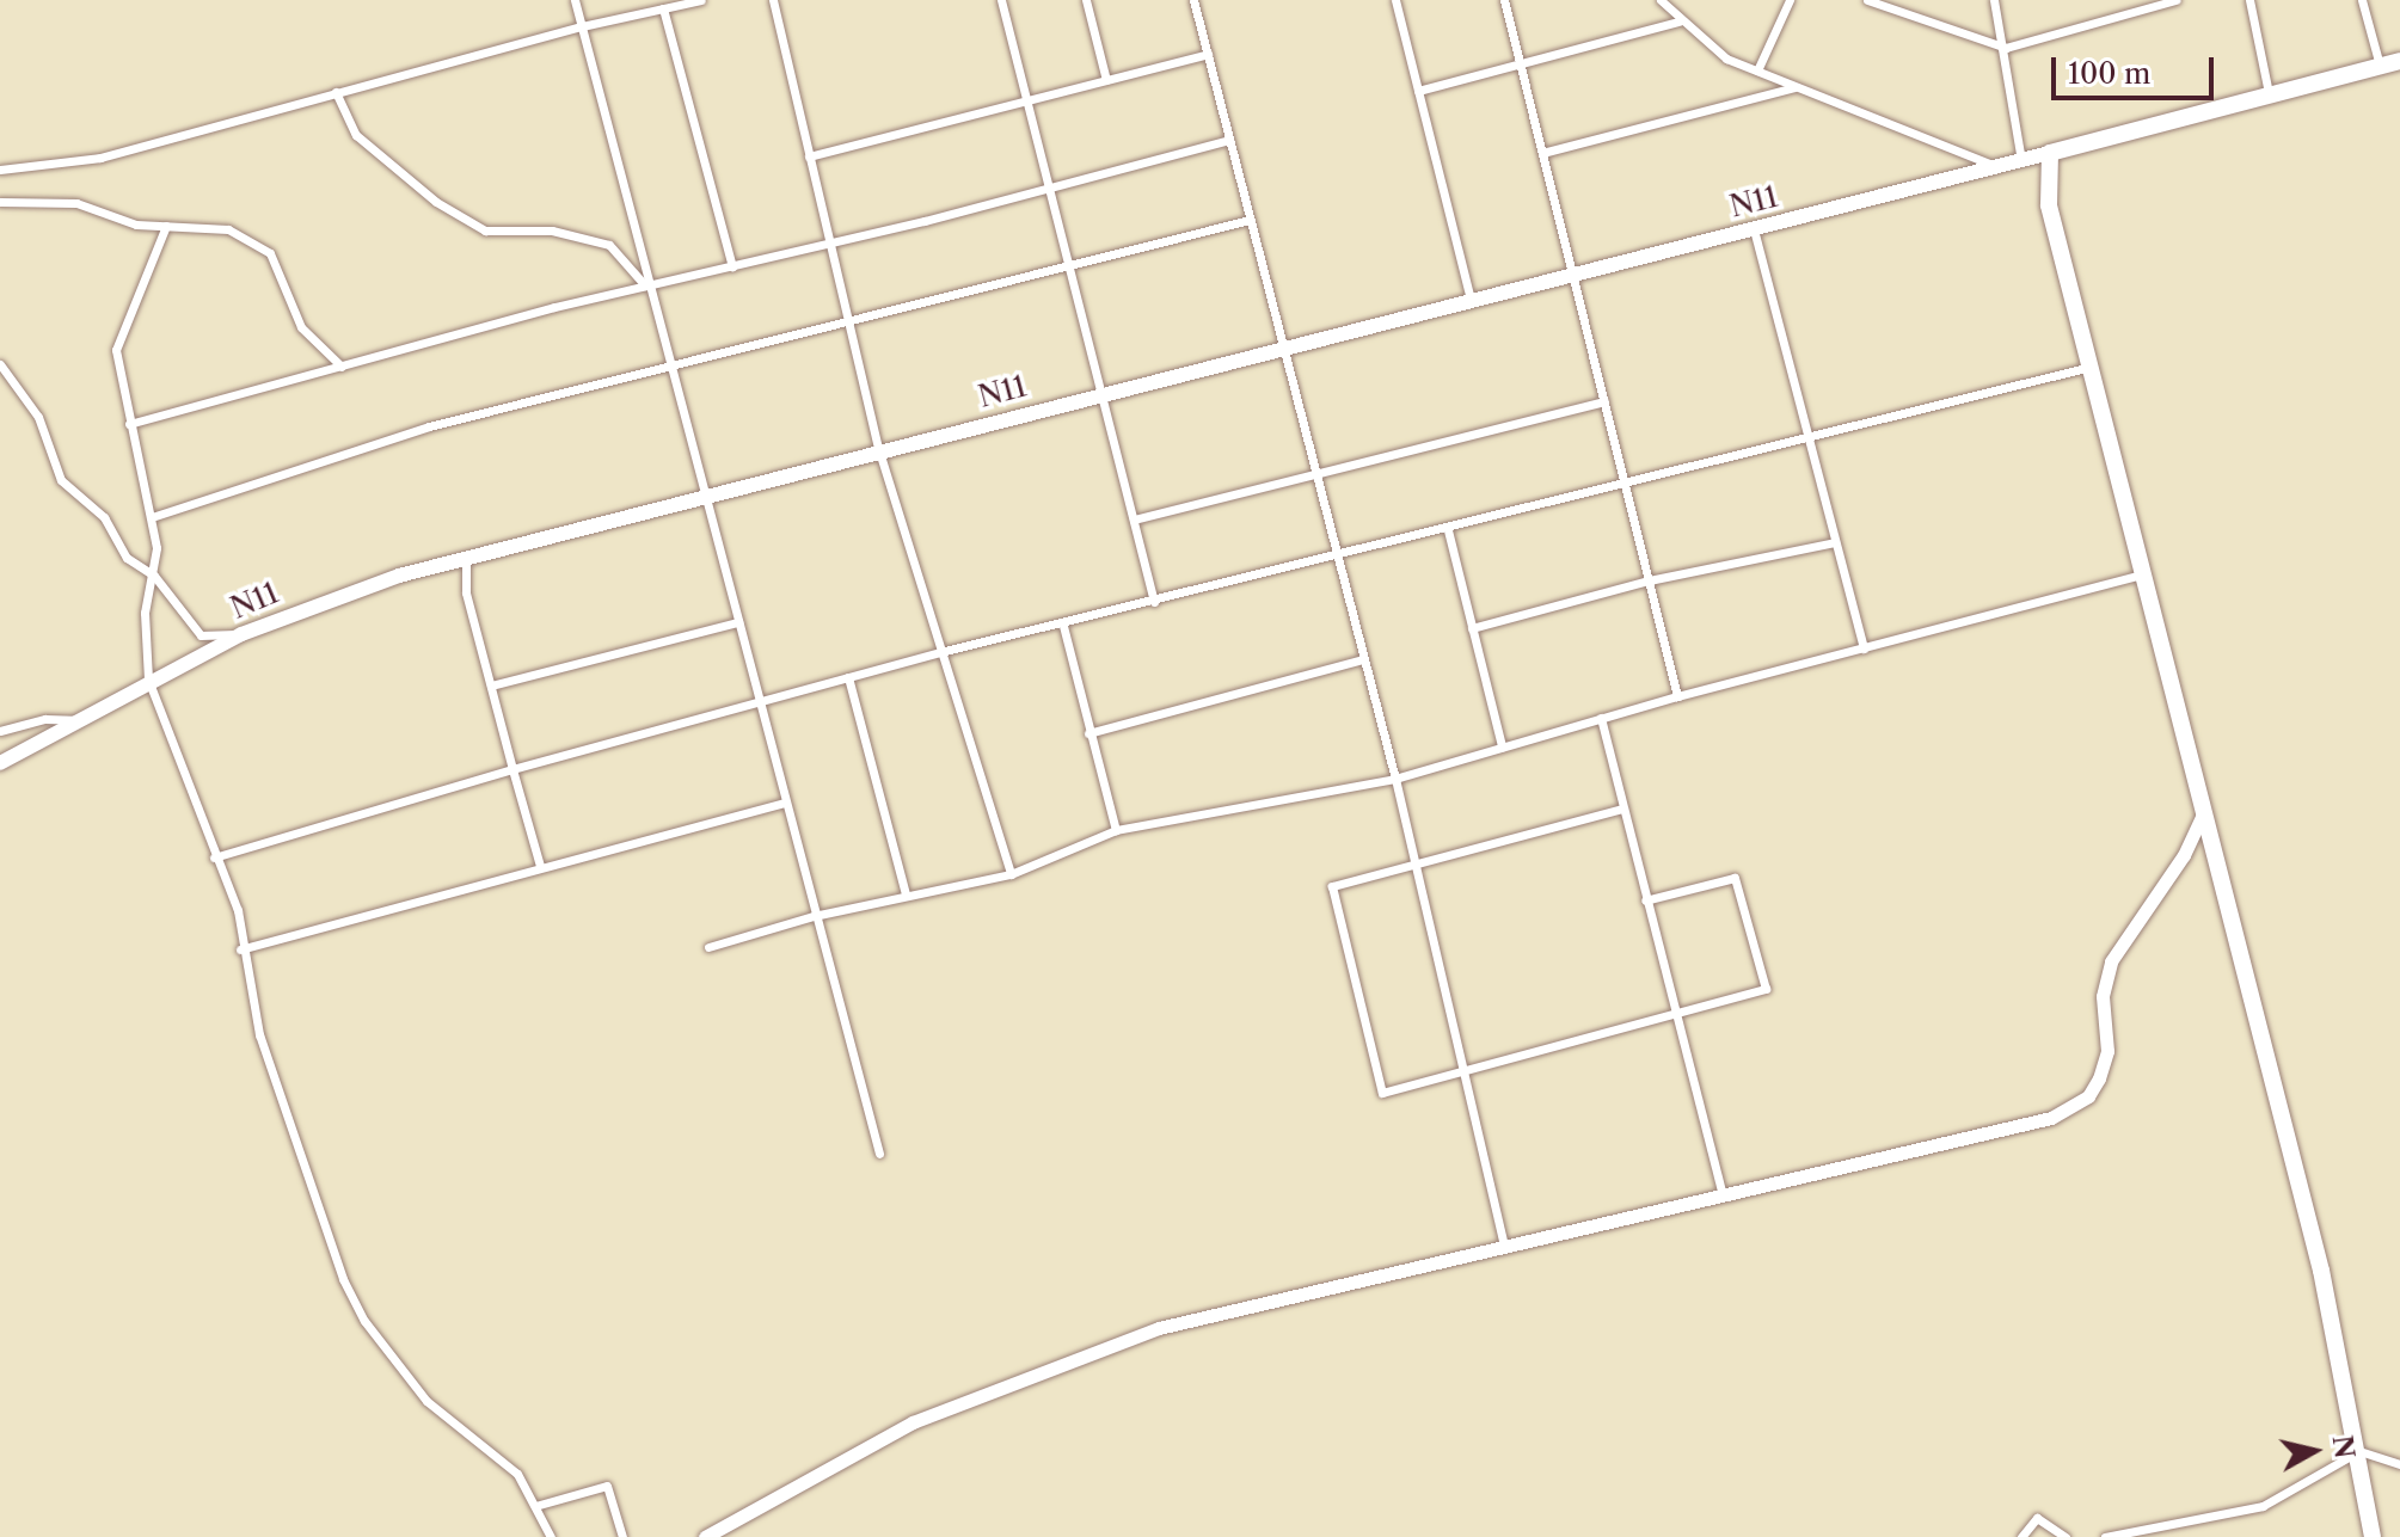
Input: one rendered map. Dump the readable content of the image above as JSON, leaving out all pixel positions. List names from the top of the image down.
{
  "streets": {
    "main road": ["N11"]
  },
  "scale_bar": "100 m",
  "north": "right"
}
